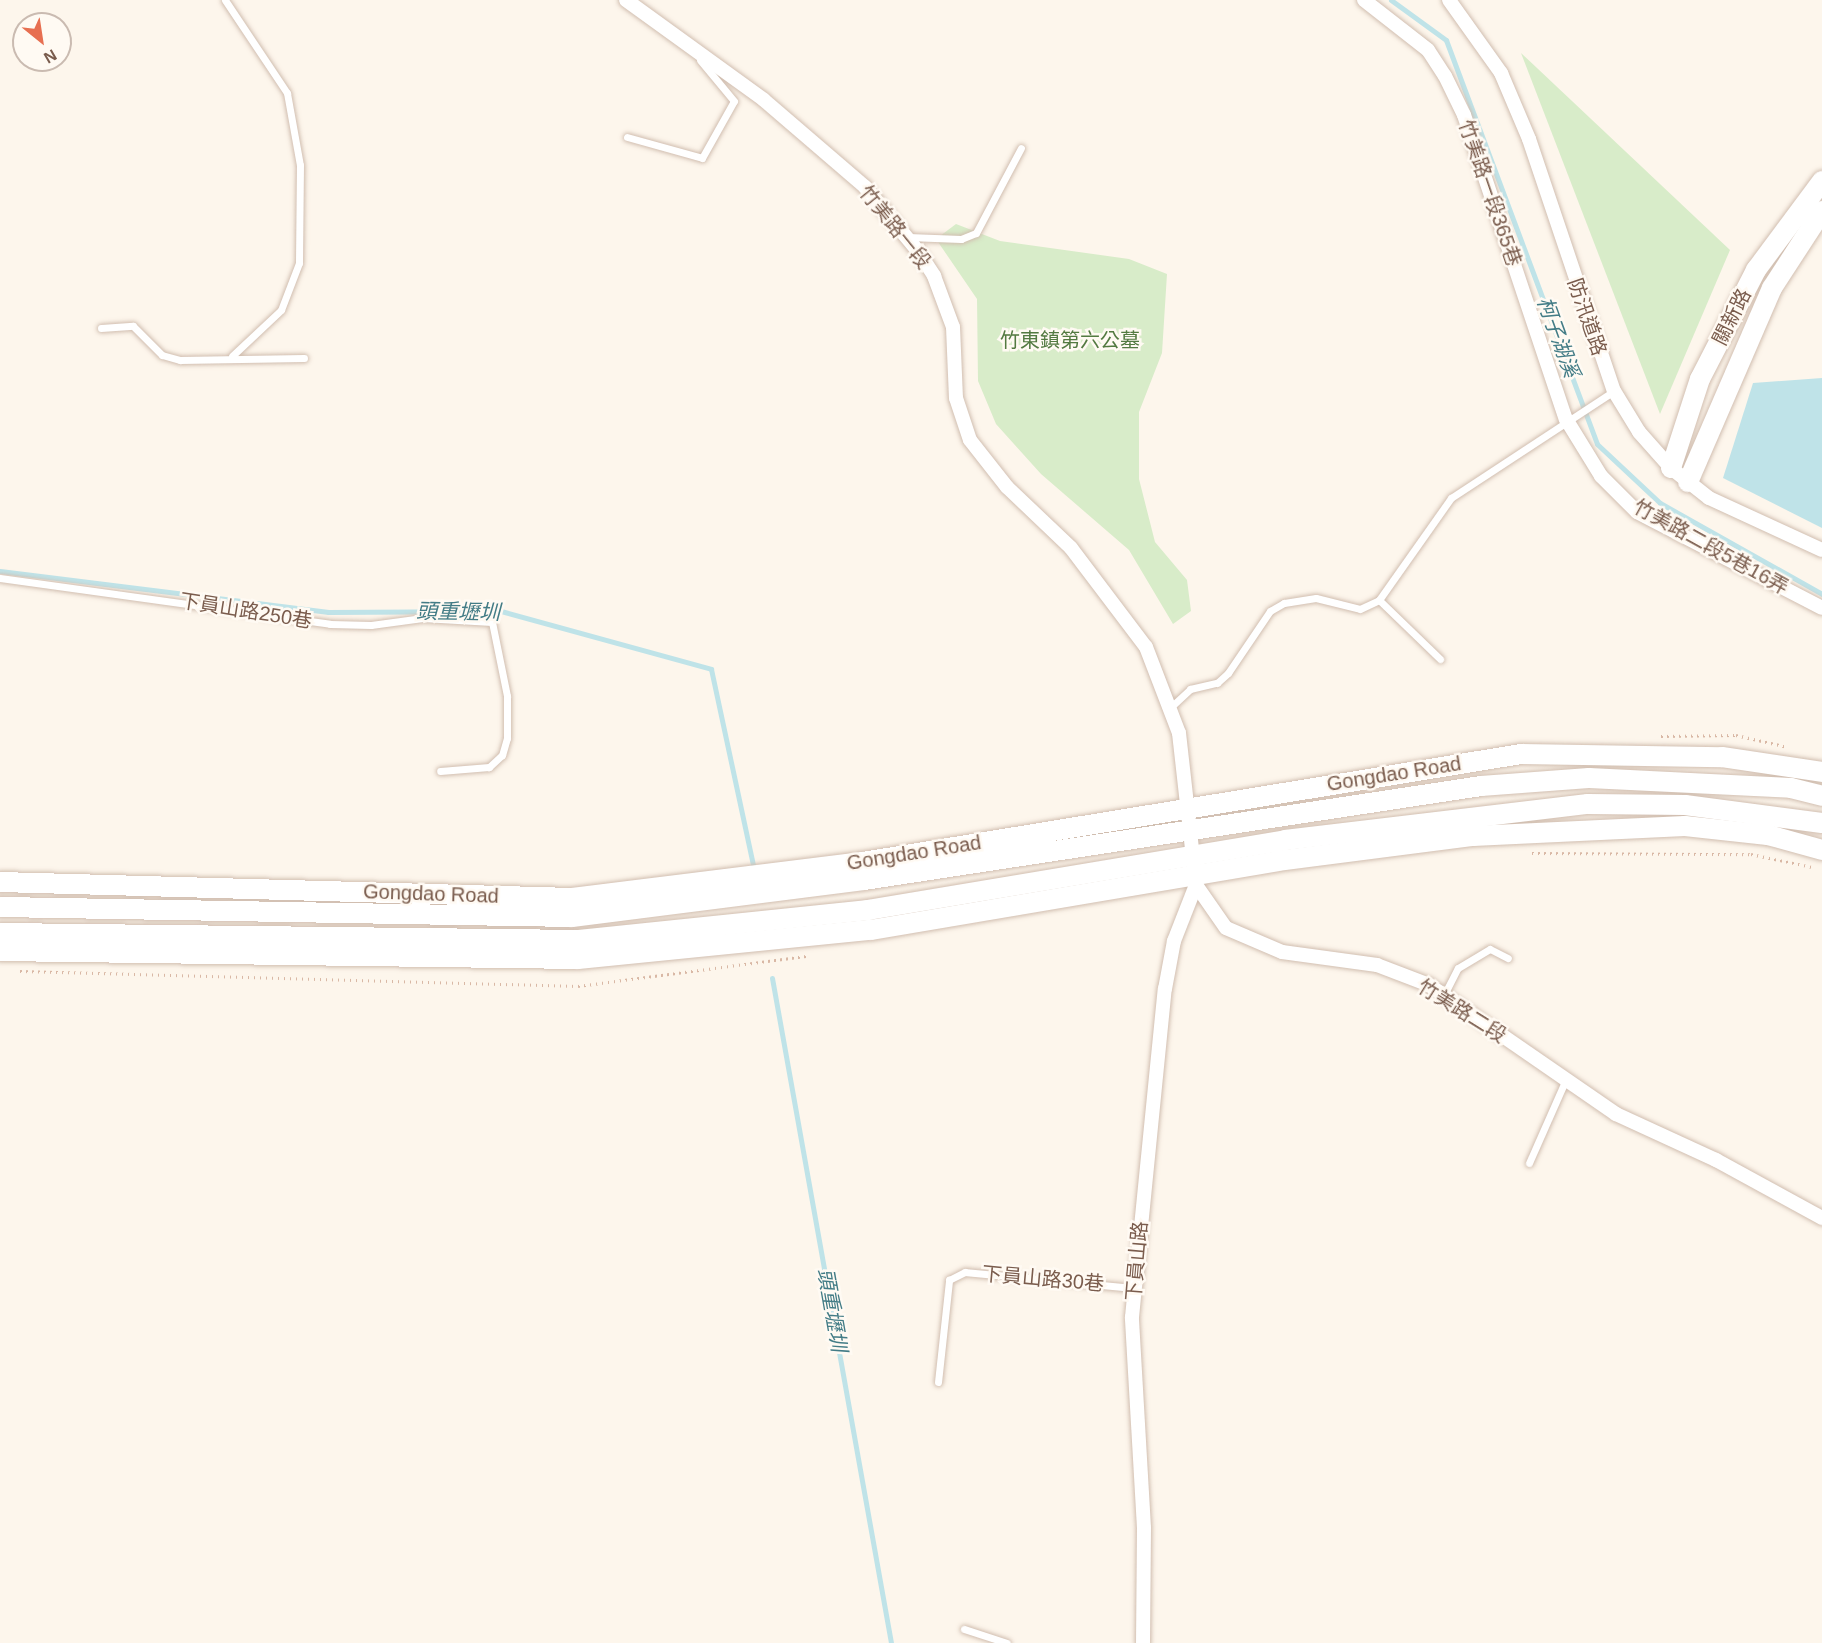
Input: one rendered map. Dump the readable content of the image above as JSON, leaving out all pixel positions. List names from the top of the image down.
{
  "streets": {
    "street": [
      "竹美路一段365巷",
      "竹美路一段",
      "防汛道路",
      "關新路",
      "竹美路二段5巷16弄",
      "Gongdao Road",
      "竹美路二段",
      "下員山路"
    ],
    "lane": ["下員山路250巷", "下員山路30巷"]
  },
  "crossings": [
    ["竹美路一段365巷", "竹美路二段5巷16弄"],
    ["竹美路一段", "竹美路二段"],
    ["防汛道路", "關新路"],
    ["Gongdao Road", "竹美路二段"],
    ["竹美路二段", "下員山路"],
    ["下員山路", "下員山路30巷"]
  ],
  "water": ["柯子湖溪", "頭重壢圳"],
  "parks": ["竹東鎮第六公墓"],
  "north": "bottom right"
}
